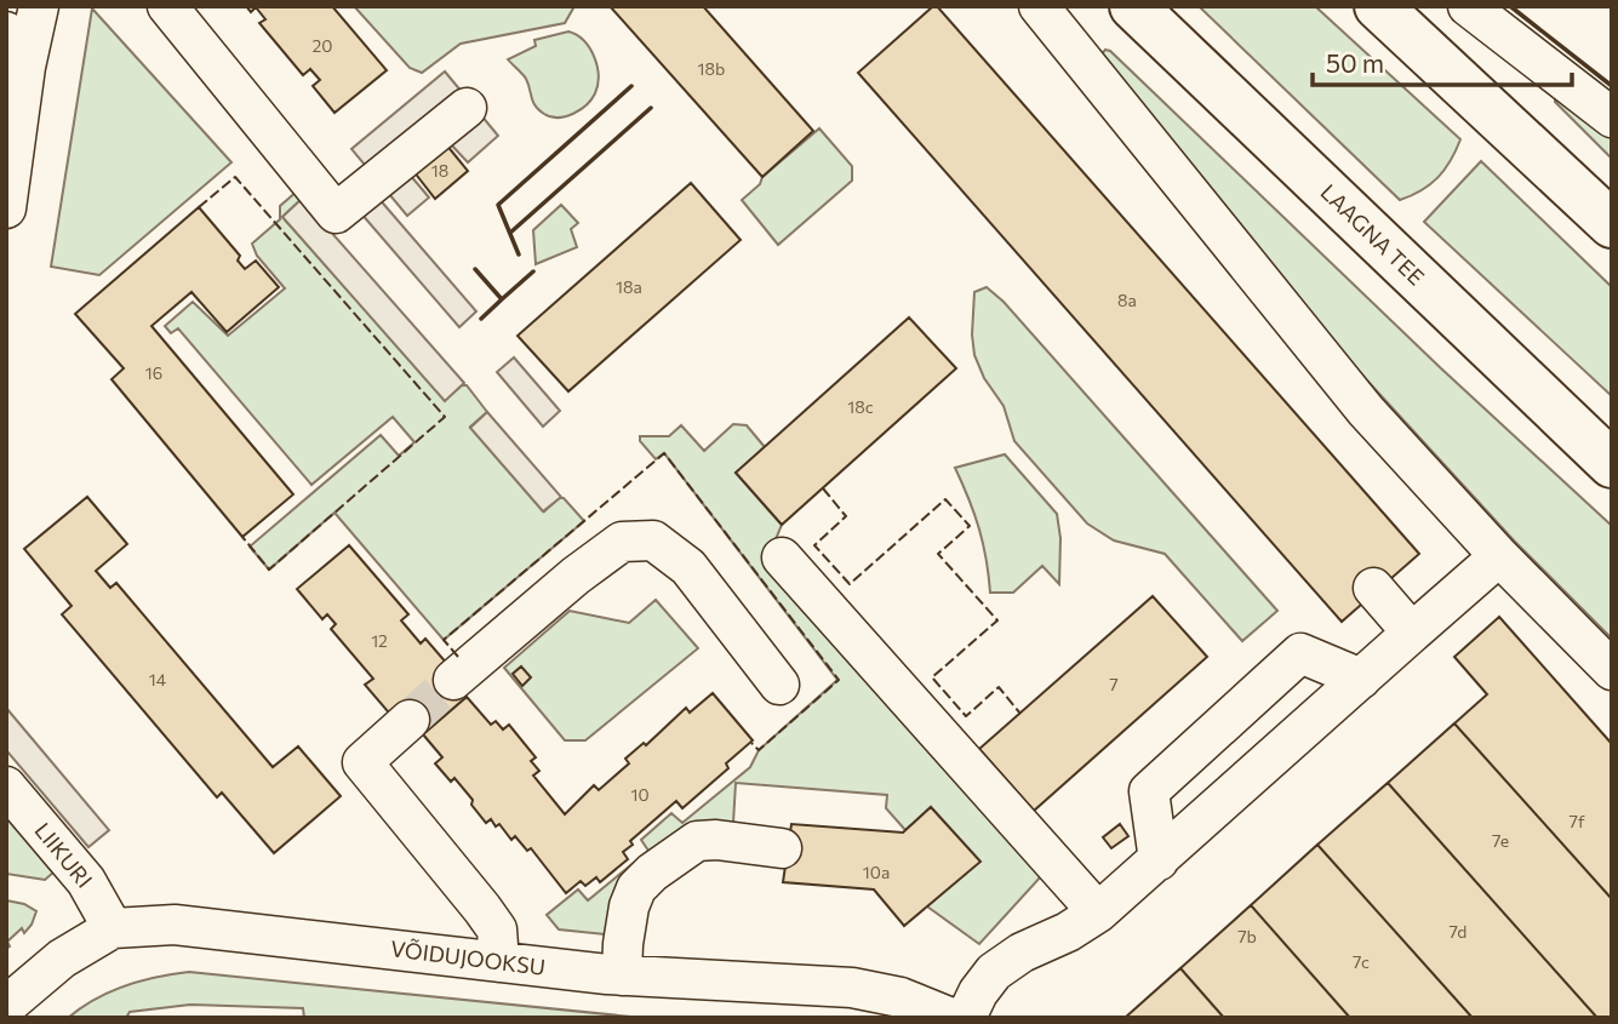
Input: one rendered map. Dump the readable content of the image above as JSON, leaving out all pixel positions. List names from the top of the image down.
{
  "streets": {
    "main road": ["LAAGNA TEE"],
    "street": ["LIIKURI", "VÕIDUJOOKSU"]
  },
  "crossings": [
    ["LIIKURI", "VÕIDUJOOKSU"]
  ],
  "house_numbers": [
    "20",
    "18b",
    "18",
    "18a",
    "8a",
    "16",
    "18c",
    "12",
    "14",
    "7",
    "10",
    "7f",
    "7e",
    "10a",
    "7d",
    "7b",
    "7c"
  ],
  "scale_bar": "50 m"
}
